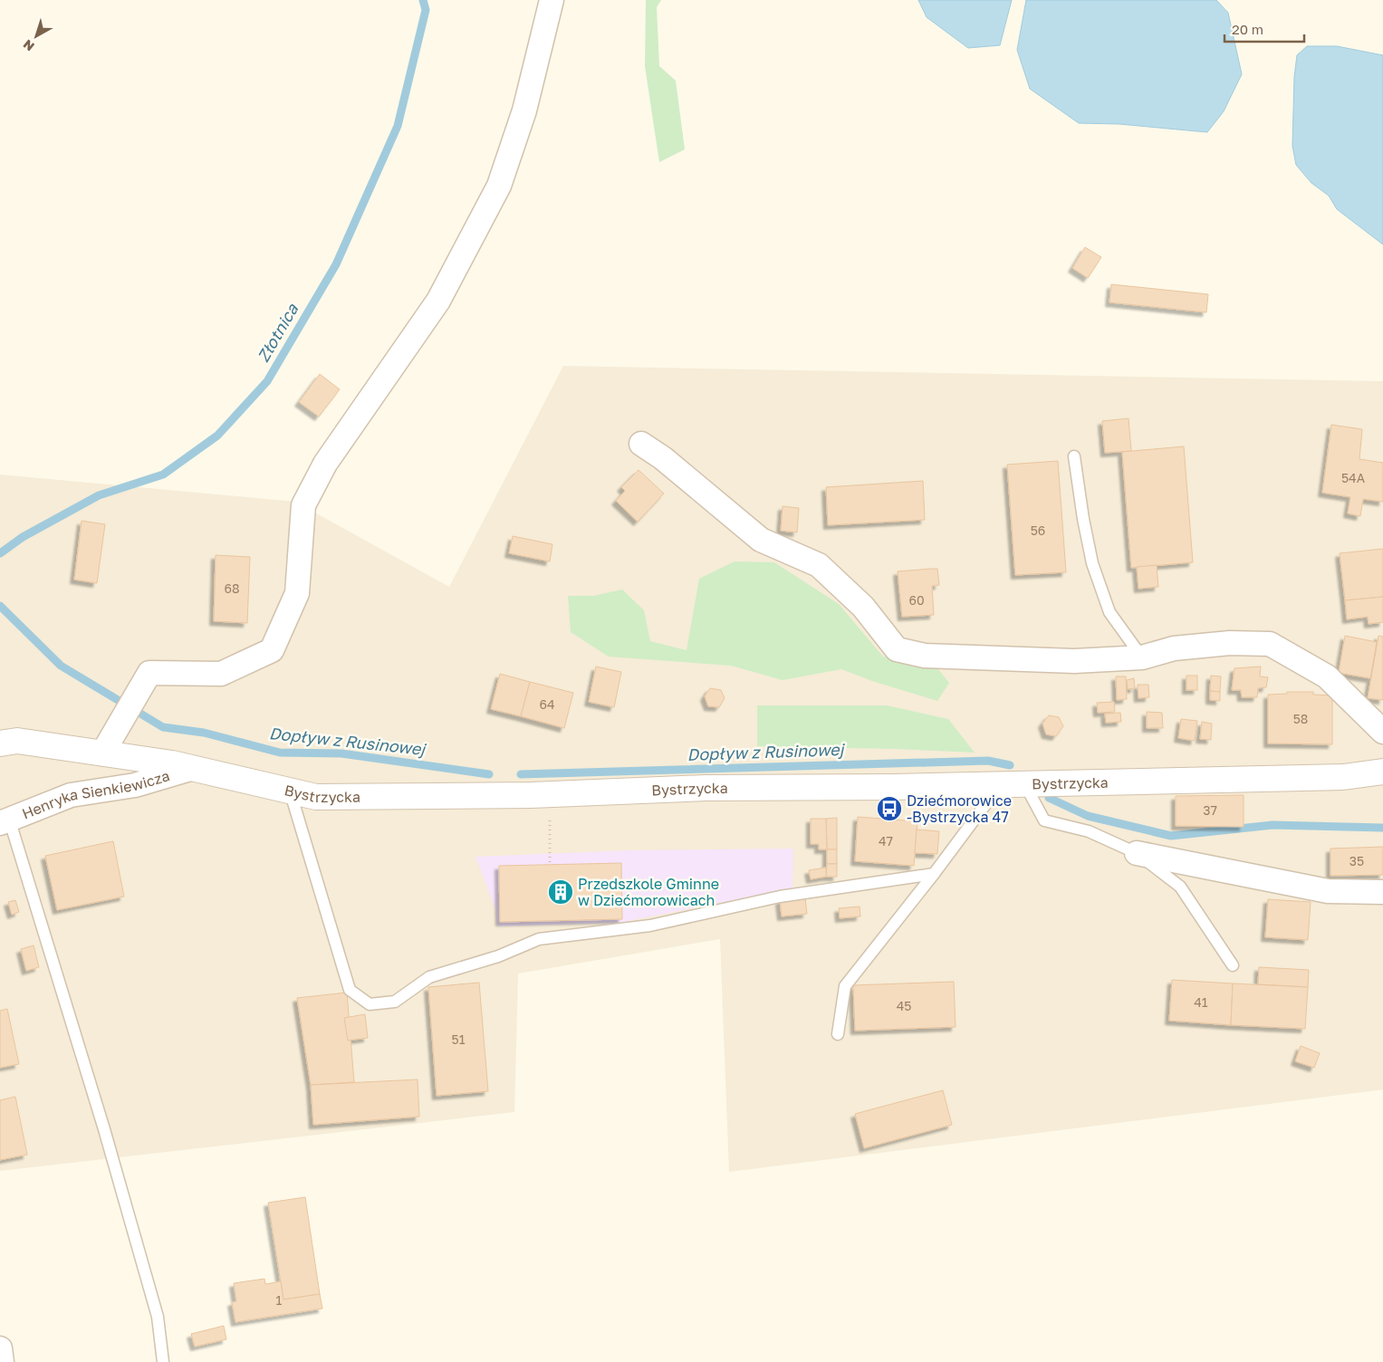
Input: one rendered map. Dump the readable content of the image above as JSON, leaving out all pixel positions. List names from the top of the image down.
{
  "streets": {
    "street": ["Bystrzycka", "Henryka Sienkiewicza"]
  },
  "crossings": [
    ["Bystrzycka", "Henryka Sienkiewicza"]
  ],
  "water": ["Złotnica", "Dopływ z Rusinowej"],
  "places": {
    "bus stop": ["Dziećmorowice -Bystrzycka 47"],
    "building": ["Przedszkole Gminne w Dziećmorowicach"]
  },
  "house_numbers": [
    "54A",
    "56",
    "68",
    "60",
    "64",
    "58",
    "37",
    "47",
    "35",
    "41",
    "45",
    "51",
    "1"
  ],
  "scale_bar": "20 m",
  "north": "bottom left"
}
